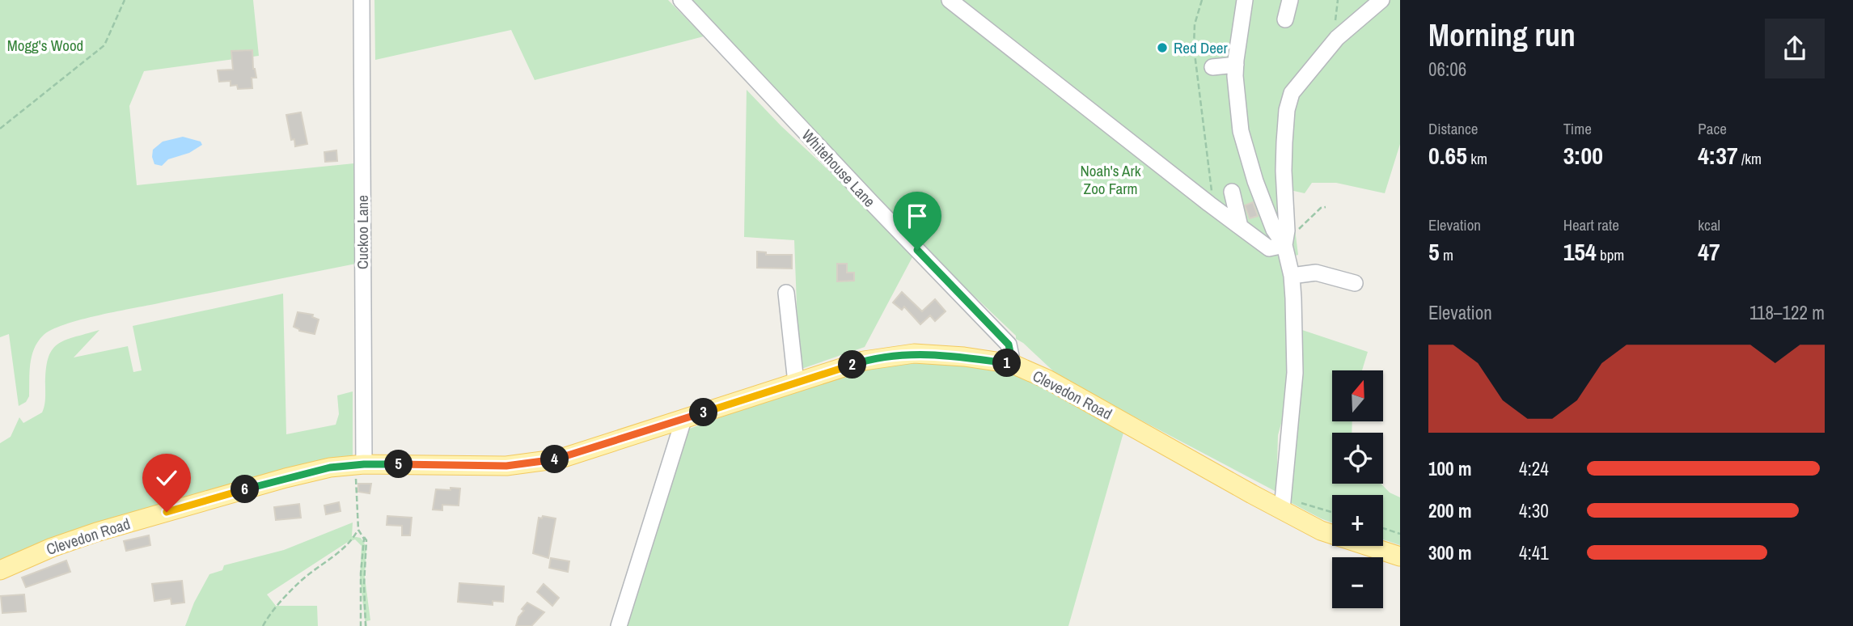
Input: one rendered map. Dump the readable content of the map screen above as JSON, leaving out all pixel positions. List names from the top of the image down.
{
  "streets": {
    "main road": ["Clevedon Road"],
    "street": ["Whitehouse Lane", "Cuckoo Lane"]
  },
  "crossings": [
    ["Whitehouse Lane", "Clevedon Road"],
    ["Cuckoo Lane", "Clevedon Road"]
  ],
  "parks": ["Mogg's Wood", "Noah's Ark Zoo Farm"],
  "places": ["Red Deer"],
  "north": "top",
  "page": {
    "heading": ["Morning run", "06:06"],
    "stats": [
      ["Distance", "0.65 km"],
      ["Time", "3:00"],
      ["Pace", "4:37 /km"],
      ["Elevation", "5 m"],
      ["Heart rate", "154 bpm"],
      ["kcal", "47"]
    ],
    "chart": ["Elevation", "118–122 m"],
    "pins": [
      "1",
      "2",
      "3",
      "4",
      "5",
      "6"
    ],
    "map_buttons": ["+", "−"],
    "list": [
      {
        "name": "100 m",
        "note": "4:24"
      },
      {
        "name": "200 m",
        "note": "4:30"
      },
      {
        "name": "300 m",
        "note": "4:41"
      }
    ]
  }
}
